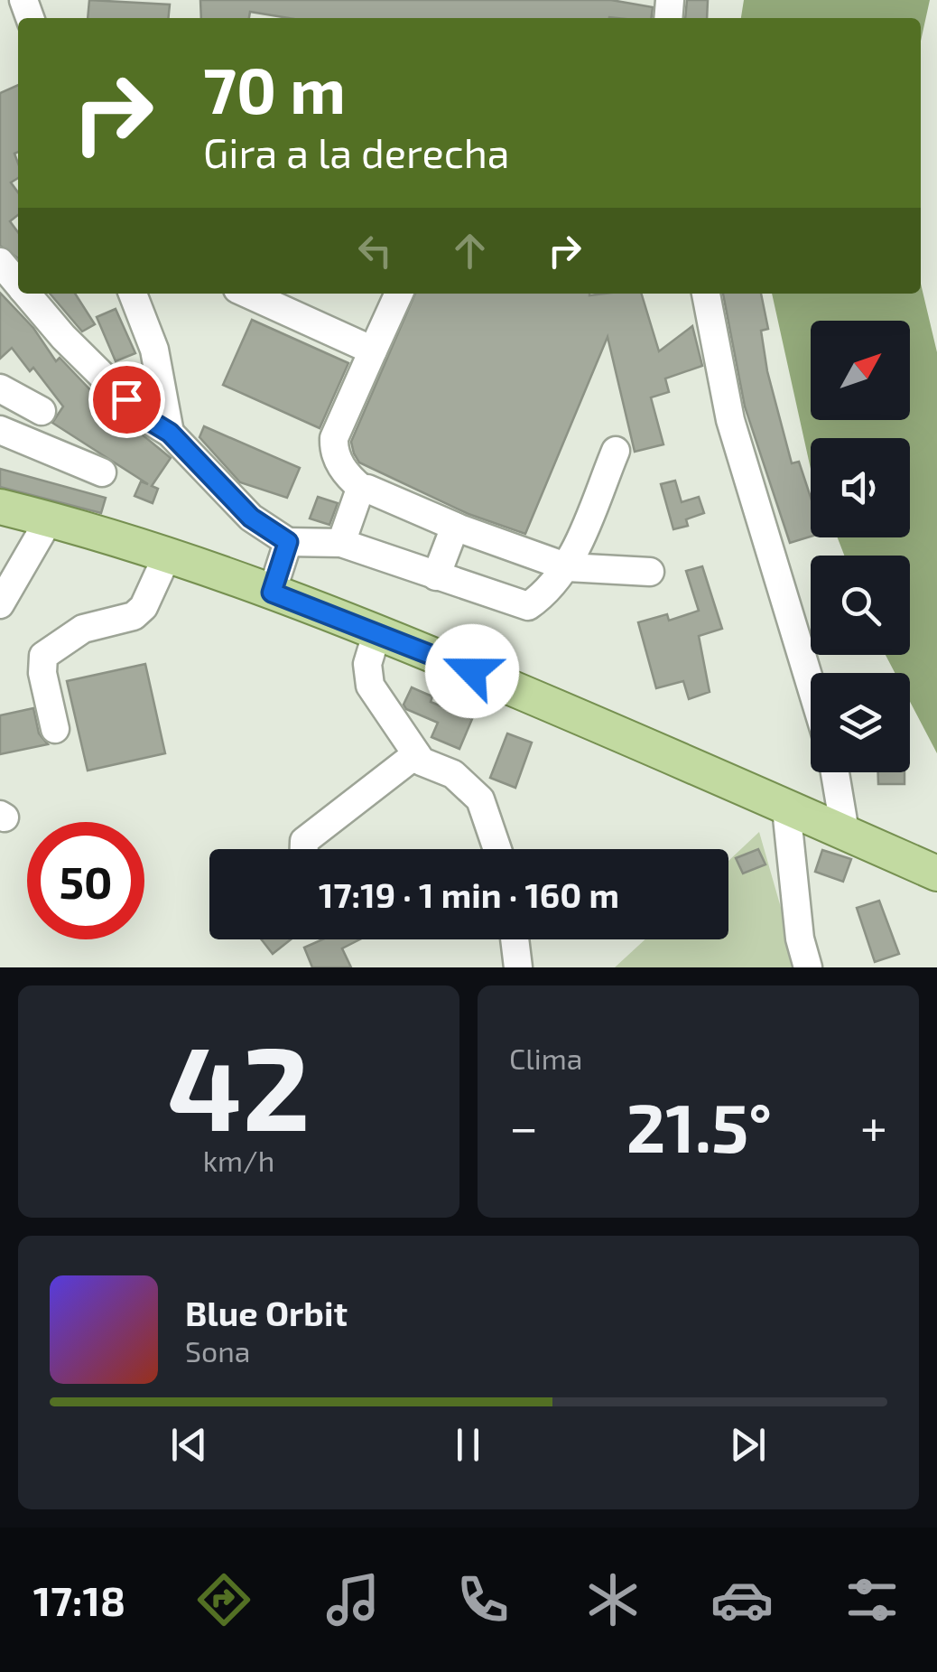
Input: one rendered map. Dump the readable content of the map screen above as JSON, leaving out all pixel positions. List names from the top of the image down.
{
  "north": "top right",
  "page": {
    "turn": ["70 m", "Gira a la derecha"],
    "limit": "50",
    "trip": "17:19 · 1 min · 160 m",
    "tile": [
      ["42", "km/h"],
      "Clima"
    ],
    "heat": ["−", "21.5°", "+"],
    "song": ["Blue Orbit", "Sona"],
    "tabs": "17:18"
  }
}
